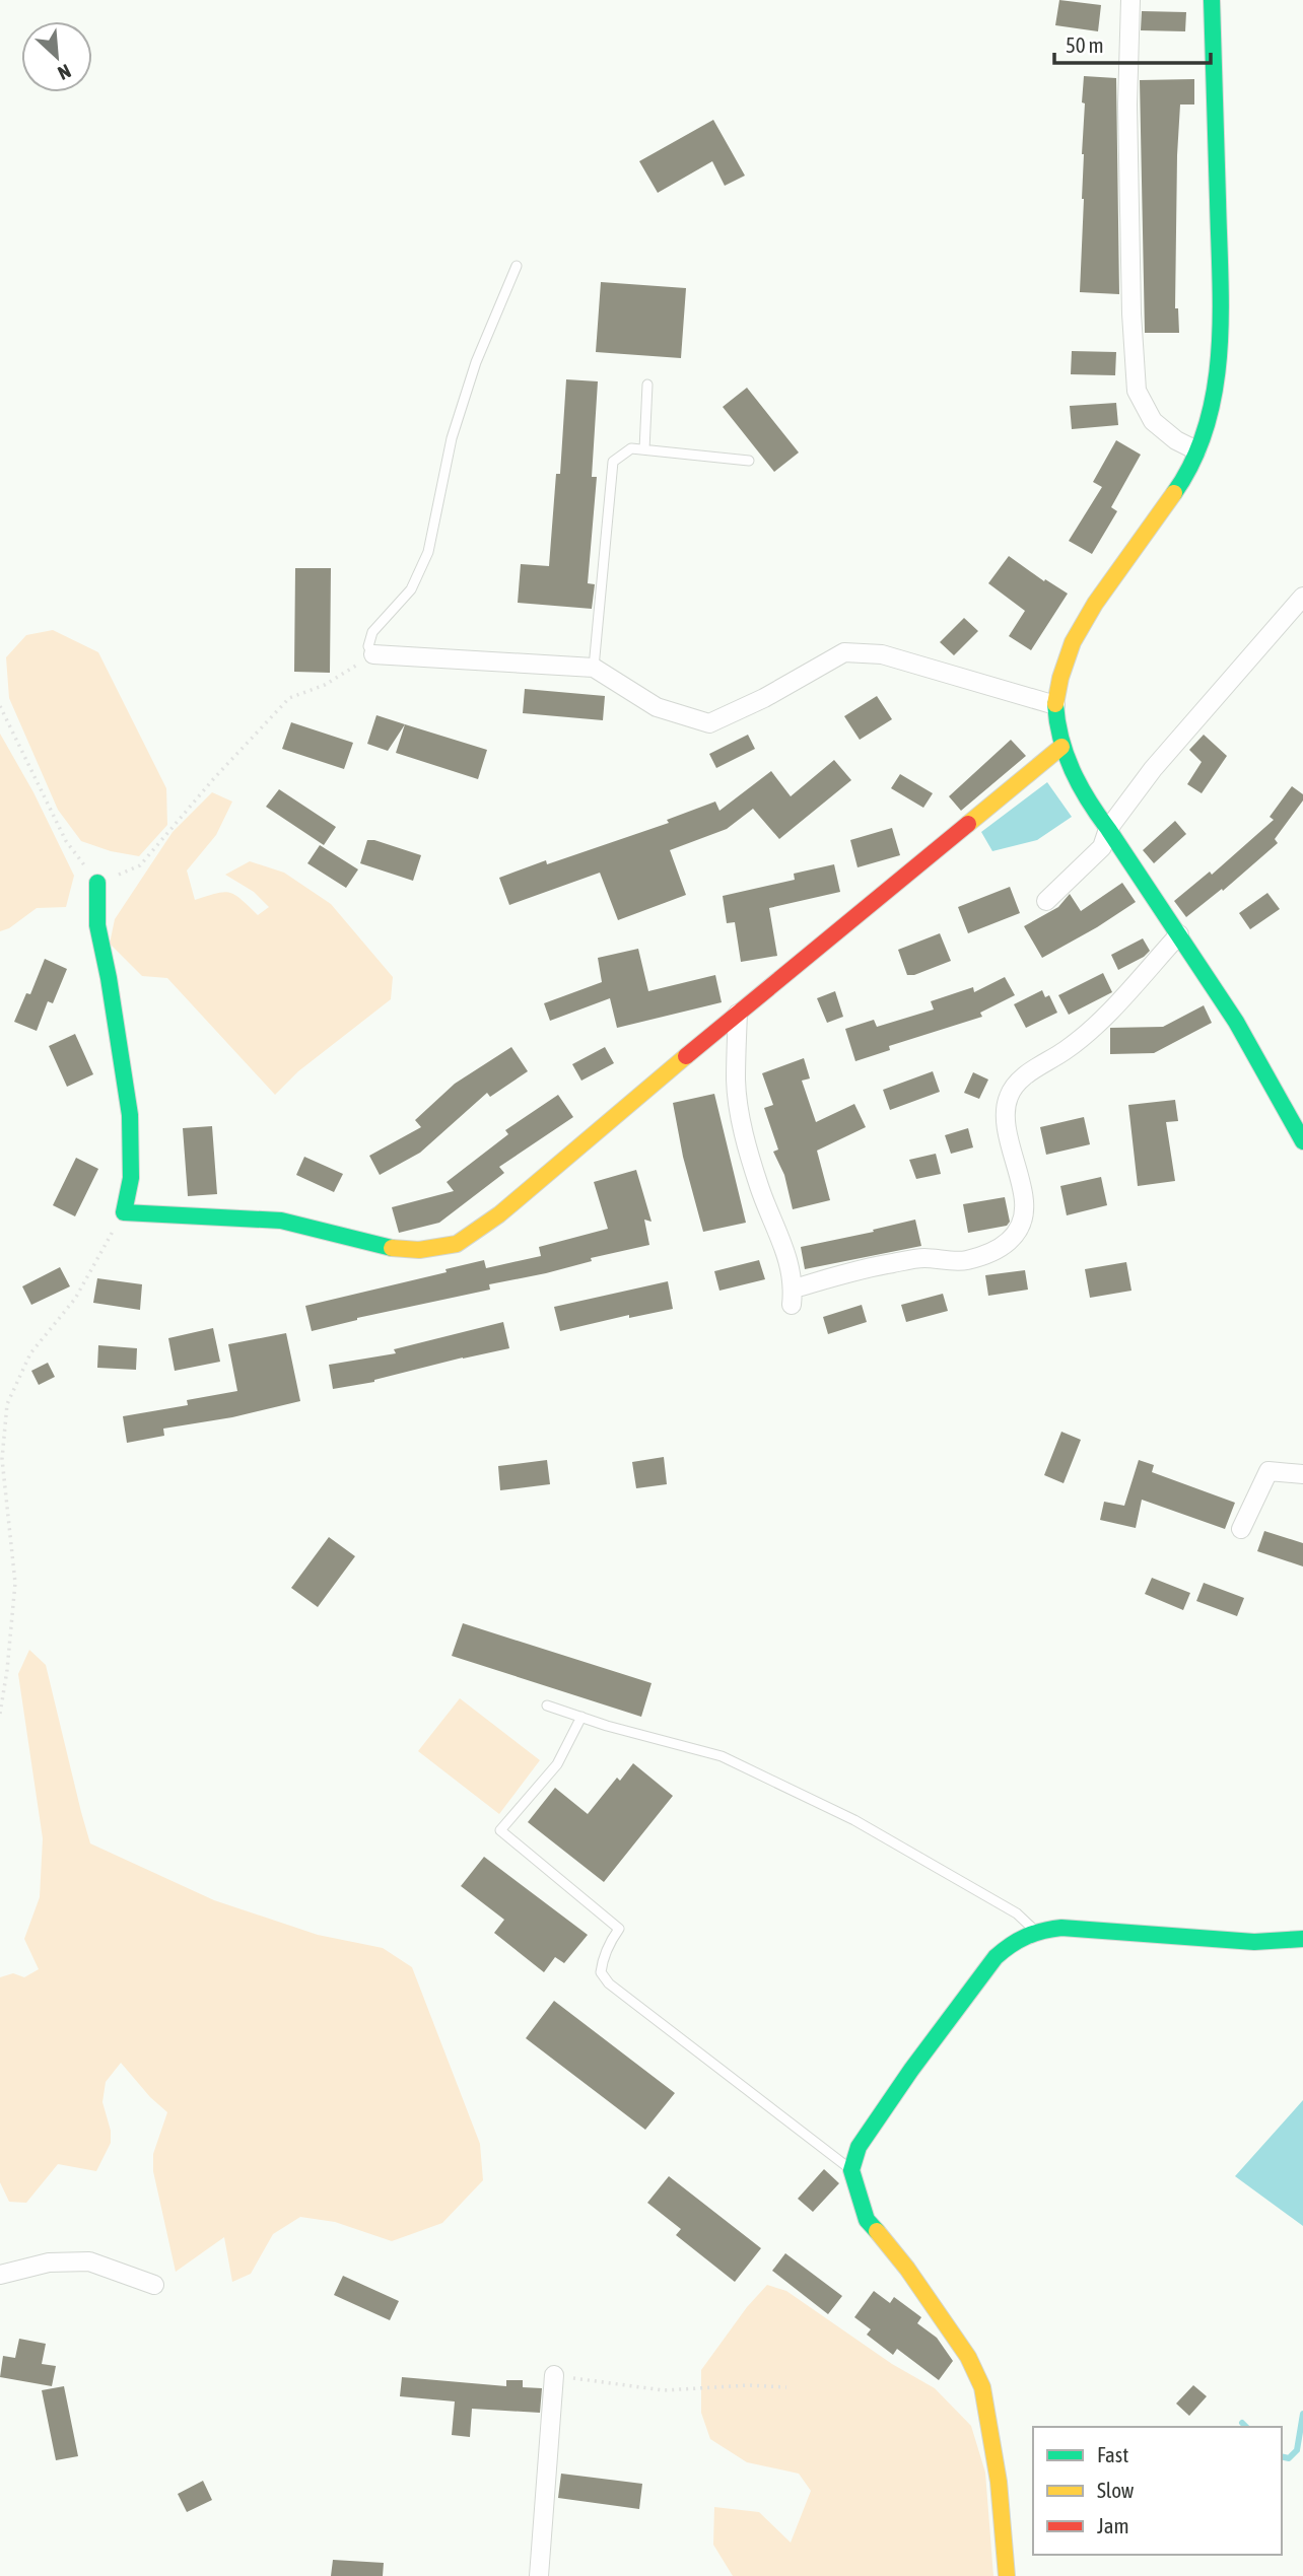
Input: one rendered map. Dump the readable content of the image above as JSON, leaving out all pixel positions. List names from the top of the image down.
{
  "legend": ["Fast", "Slow", "Jam"],
  "scale_bar": "50 m",
  "north": "bottom right"
}
